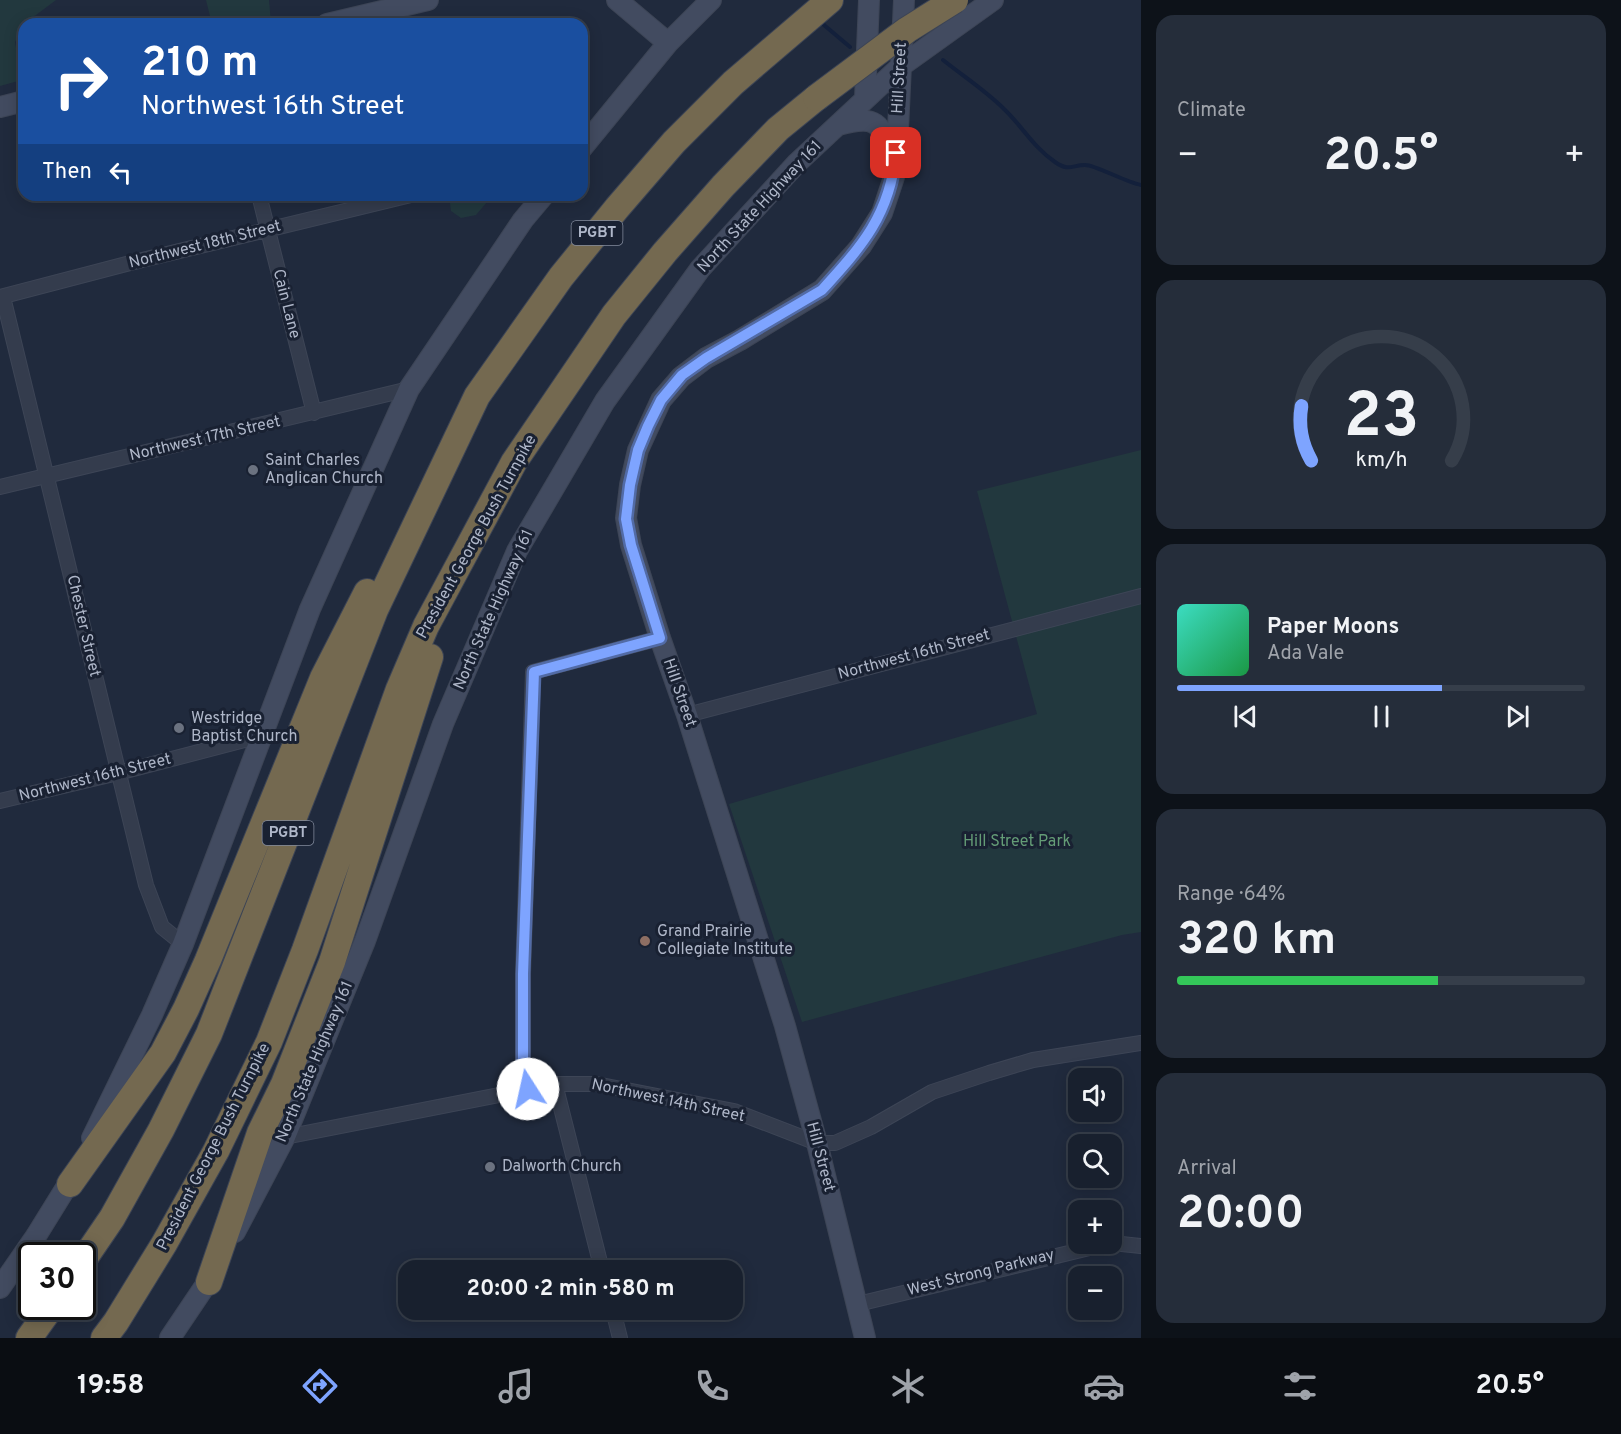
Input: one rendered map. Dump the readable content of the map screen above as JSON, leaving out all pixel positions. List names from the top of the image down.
{
  "streets": {
    "highway": ["PGBT", "President George Bush Turnpike"],
    "main road": ["Hill Street", "North State Highway 161"],
    "street": [
      "Northwest 18th Street",
      "Cain Lane",
      "Northwest 17th Street",
      "Chester Street",
      "Northwest 16th Street",
      "Northwest 14th Street",
      "West Strong Parkway"
    ]
  },
  "crossings": [
    ["Hill Street", "North State Highway 161"],
    ["Hill Street", "Northwest 16th Street"],
    ["Hill Street", "Northwest 14th Street"],
    ["Hill Street", "West Strong Parkway"],
    ["North State Highway 161", "Northwest 14th Street"],
    ["Northwest 18th Street", "Cain Lane"],
    ["Northwest 18th Street", "Chester Street"],
    ["Cain Lane", "Northwest 17th Street"],
    ["Northwest 17th Street", "Chester Street"],
    ["Chester Street", "Northwest 16th Street"]
  ],
  "parks": ["Hill Street Park"],
  "places": [
    "Saint Charles Anglican Church",
    "Westridge Baptist Church",
    "Grand Prairie Collegiate Institute",
    "Dalworth Church"
  ],
  "page": {
    "tile": [
      "Climate",
      ["Range · 64%", "320 km"],
      ["Arrival", "20:00"]
    ],
    "turn": ["210 m", "Northwest 16th Street"],
    "heat": ["−", "20.5°", "+"],
    "then": "Then",
    "song": ["Paper Moons", "Ada Vale"],
    "map_buttons": ["+", "−"],
    "limit": "30",
    "trip": "20:00 · 2 min · 580 m",
    "tabs": ["19:58", "20.5°"],
    "gauge": ["23", "km/h"]
  }
}
